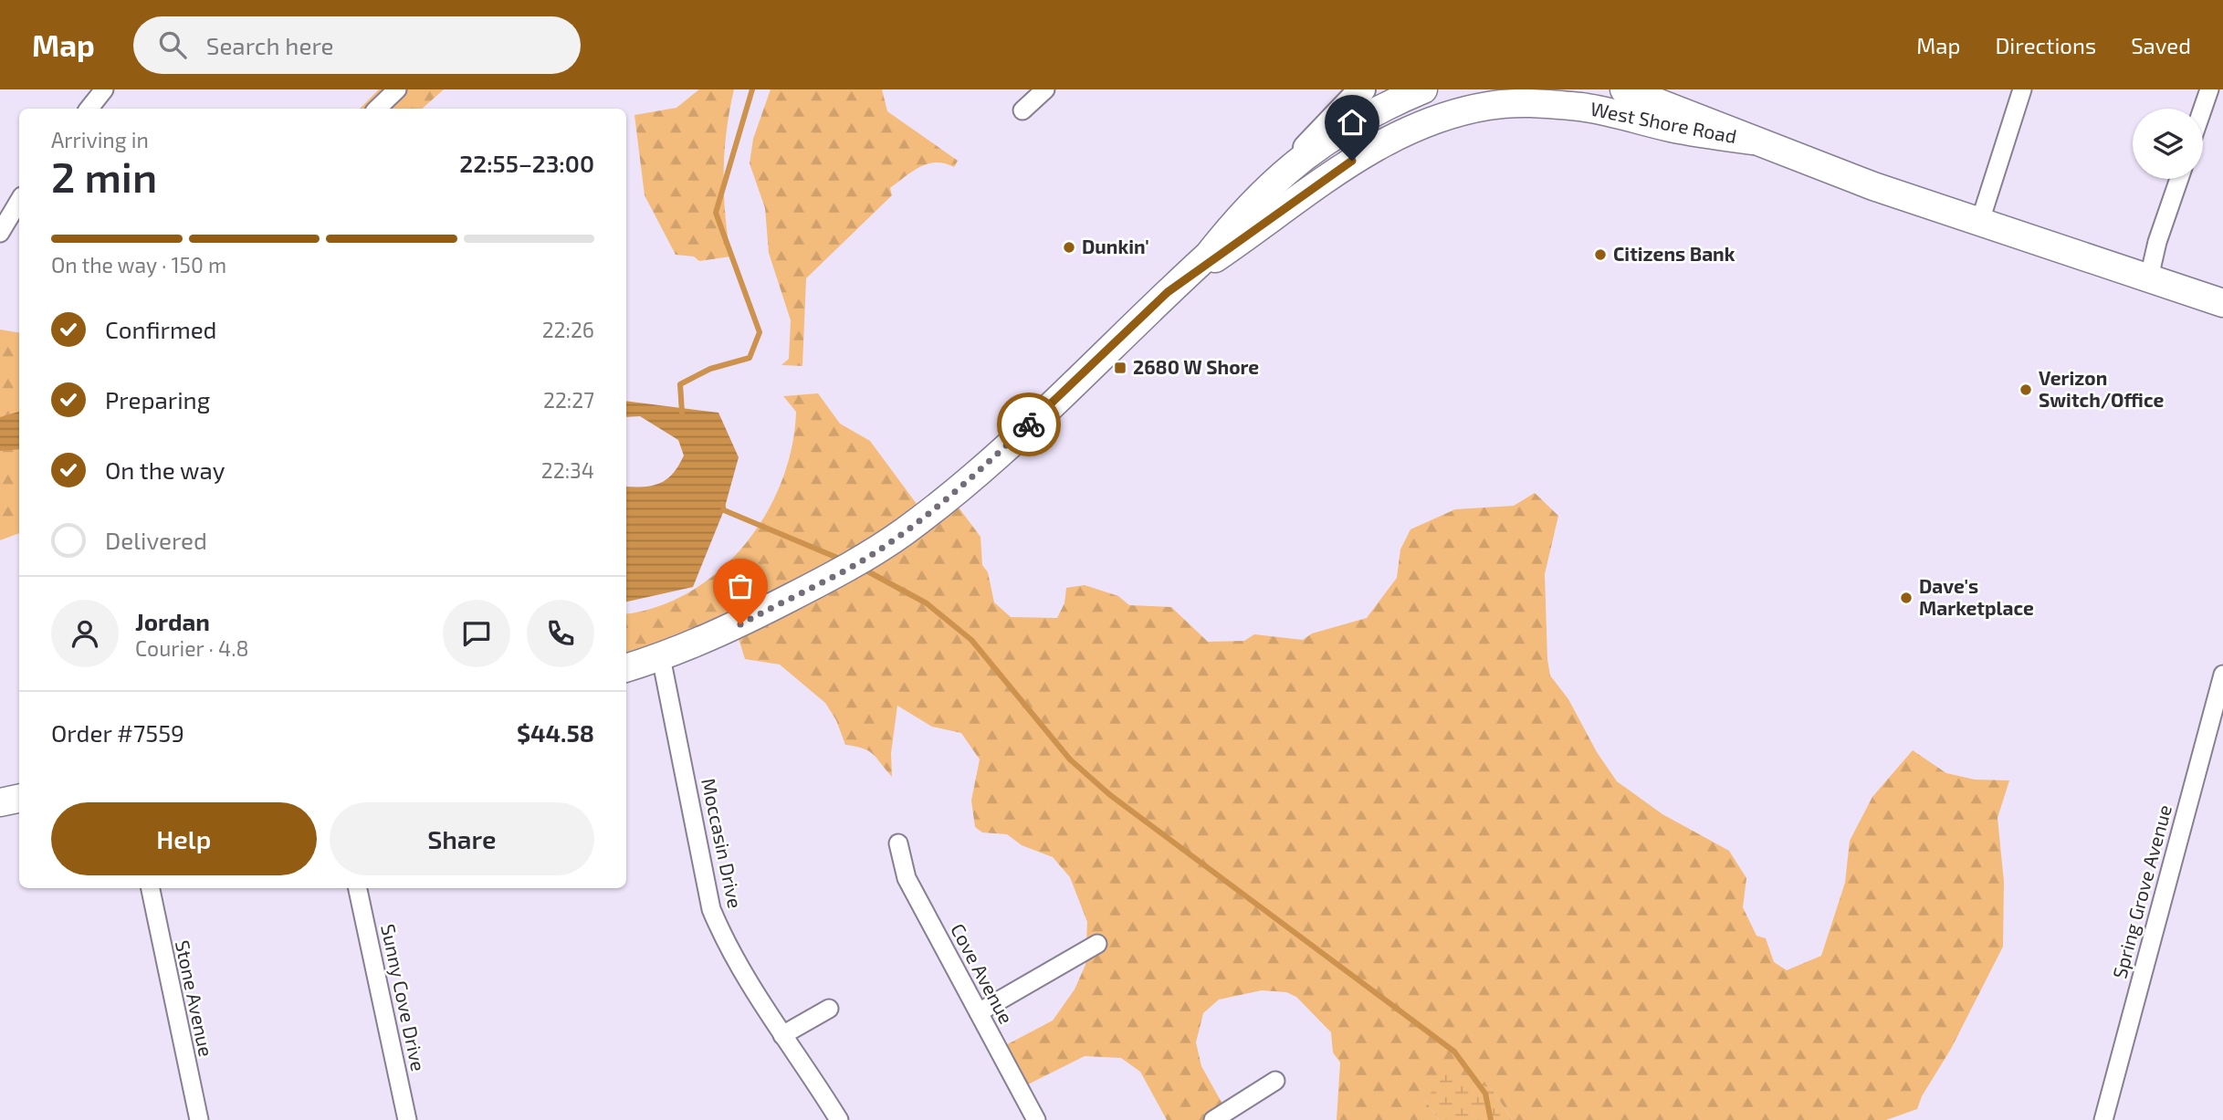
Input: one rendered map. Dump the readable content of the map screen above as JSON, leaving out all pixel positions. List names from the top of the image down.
{
  "streets": {
    "main road": ["West Shore Road"],
    "street": [
      "Moccasin Drive",
      "Spring Grove Avenue",
      "Cove Avenue",
      "Sunny Cove Drive",
      "Stone Avenue"
    ]
  },
  "crossings": [
    ["West Shore Road", "Moccasin Drive"]
  ],
  "places": {
    "other": [
      "Dunkin'",
      "Citizens Bank",
      "Verizon Switch/Office",
      "Dave's Marketplace"
    ],
    "transit": ["2680 W Shore"]
  },
  "page": {
    "header": "Map",
    "search": "Search here",
    "nav": ["Map", "Directions", "Saved"],
    "heading": ["2 min", "Arriving in", "22:55–23:00"],
    "panel": [
      "Jordan",
      "Courier · 4.8",
      "Order #7559",
      "$44.58"
    ],
    "bar": "On the way · 150 m",
    "list": [
      ["Confirmed", "22:26"],
      ["Preparing", "22:27"],
      ["On the way", "22:34"],
      "Delivered"
    ],
    "buttons": ["Help", "Share"]
  }
}
